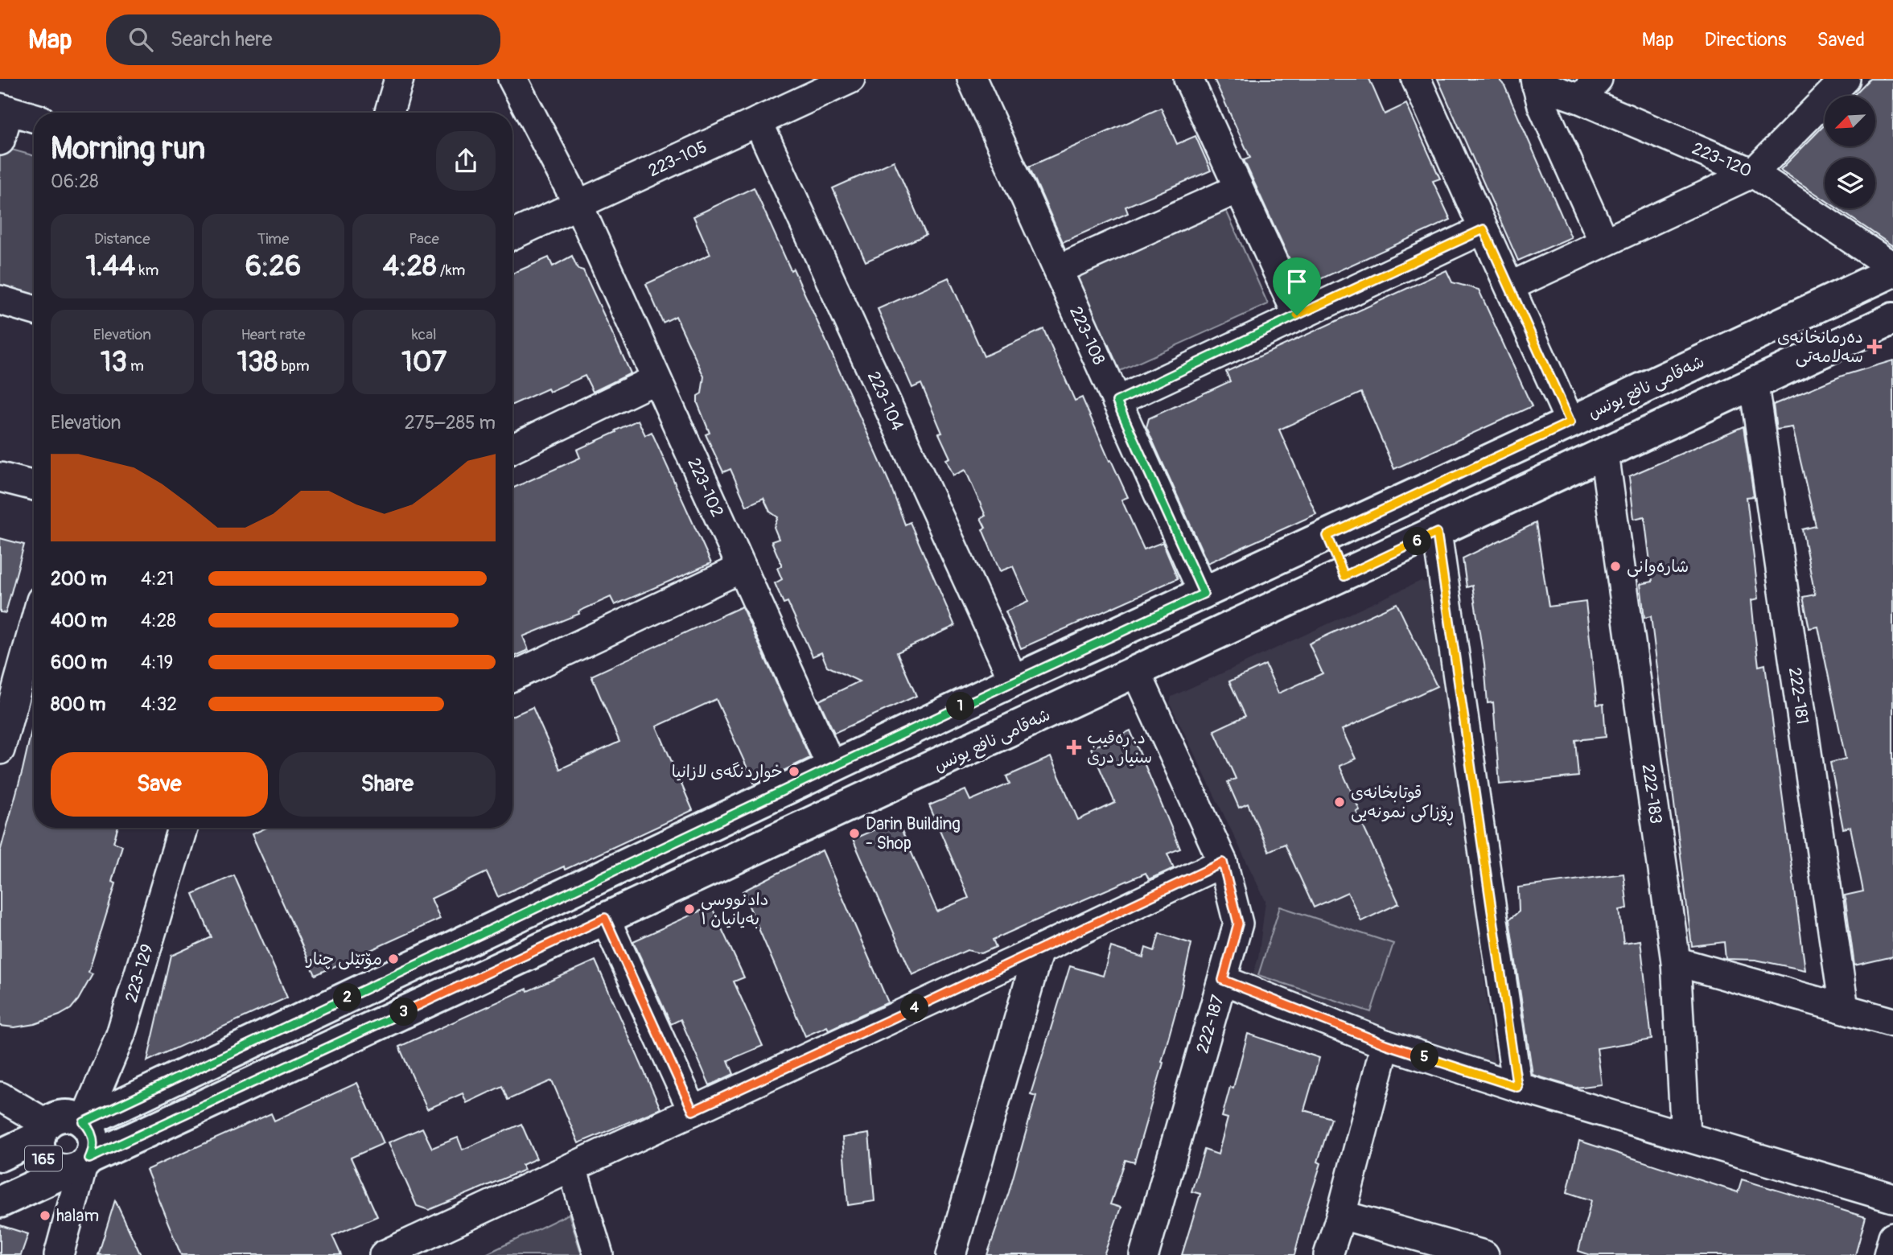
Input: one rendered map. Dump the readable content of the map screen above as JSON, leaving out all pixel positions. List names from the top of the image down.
{
  "streets": {
    "main road": ["شەقامی نافع یونس", "165"],
    "street": [
      "223-105",
      "223-120",
      "223-108",
      "223-104",
      "223-102",
      "222-181",
      "222-183",
      "223-129",
      "222-187"
    ]
  },
  "crossings": [
    ["223-105", "223-104"],
    ["223-105", "223-102"],
    ["223-120", "شەقامی نافع یونس"],
    ["223-108", "شەقامی نافع یونس"],
    ["شەقامی نافع یونس", "223-104"],
    ["شەقامی نافع یونس", "223-102"],
    ["شەقامی نافع یونس", "222-181"],
    ["شەقامی نافع یونس", "222-183"],
    ["شەقامی نافع یونس", "223-129"],
    ["شەقامی نافع یونس", "222-187"],
    ["شەقامی نافع یونس", "165"],
    ["223-129", "165"]
  ],
  "places": {
    "health": ["دەرمانخانەی سەلامەتی", "د. ڕەقیب سنیار دری"],
    "other": [
      "شارەوانی",
      "خواردنگەی لازانیا",
      "قوتابخانەی ڕۆزاکی نمونەیی",
      "Darin Building - Shop",
      "دادنووسی بەیانیان ١",
      "مۆتێلی چنار",
      "halam"
    ]
  },
  "north": "bottom left",
  "page": {
    "header": "Map",
    "search": "Search here",
    "nav": ["Map", "Directions", "Saved"],
    "heading": ["Morning run", "06:28"],
    "stats": [
      ["Distance", "1.44 km"],
      ["Time", "6:26"],
      ["Pace", "4:28 /km"],
      ["Elevation", "13 m"],
      ["Heart rate", "138 bpm"],
      ["kcal", "107"]
    ],
    "chart": ["Elevation", "275–285 m"],
    "pins": [
      "6",
      "1",
      "2",
      "4",
      "3",
      "5"
    ],
    "list": [
      {
        "name": "200 m",
        "note": "4:21"
      },
      {
        "name": "400 m",
        "note": "4:28"
      },
      {
        "name": "600 m",
        "note": "4:19"
      },
      {
        "name": "800 m",
        "note": "4:32"
      }
    ],
    "buttons": ["Save", "Share"]
  }
}
